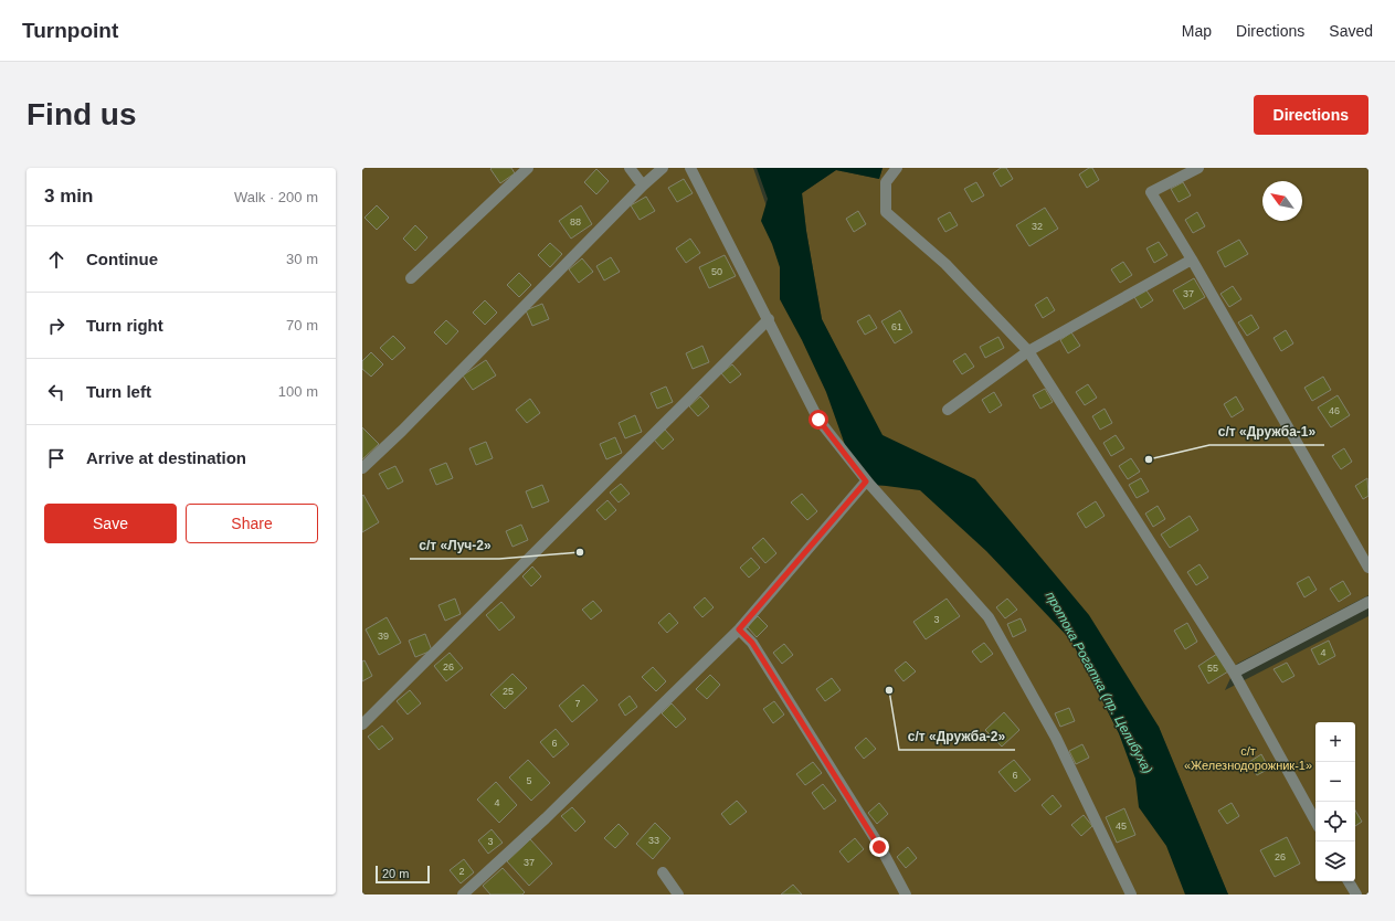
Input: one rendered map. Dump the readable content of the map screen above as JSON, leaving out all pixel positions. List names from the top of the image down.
{
  "water": ["протока Рогатка (пр. Целибуха)"],
  "parks": ["с/т «Железнодорожник-1»"],
  "places": ["с/т «Дружба-1»", "с/т «Луч-2»", "с/т «Дружба-2»"],
  "house_numbers": [
    "88",
    "32",
    "50",
    "37",
    "61",
    "46",
    "3",
    "39",
    "4",
    "26",
    "55",
    "25",
    "7",
    "6",
    "6",
    "5",
    "4",
    "45",
    "33",
    "3",
    "26",
    "37",
    "2"
  ],
  "scale_bar": "20 m",
  "north": "top left",
  "page": {
    "header": "Turnpoint",
    "nav": ["Map", "Directions", "Saved"],
    "buttons": [
      "Directions",
      ["Save", "Share"]
    ],
    "title": "Find us",
    "heading": ["3 min", "Walk · 200 m"],
    "list": [
      ["Continue", "30 m"],
      ["Turn right", "70 m"],
      ["Turn left", "100 m"],
      "Arrive at destination"
    ],
    "map_buttons": ["+", "−"],
    "scale": "20 m"
  }
}
